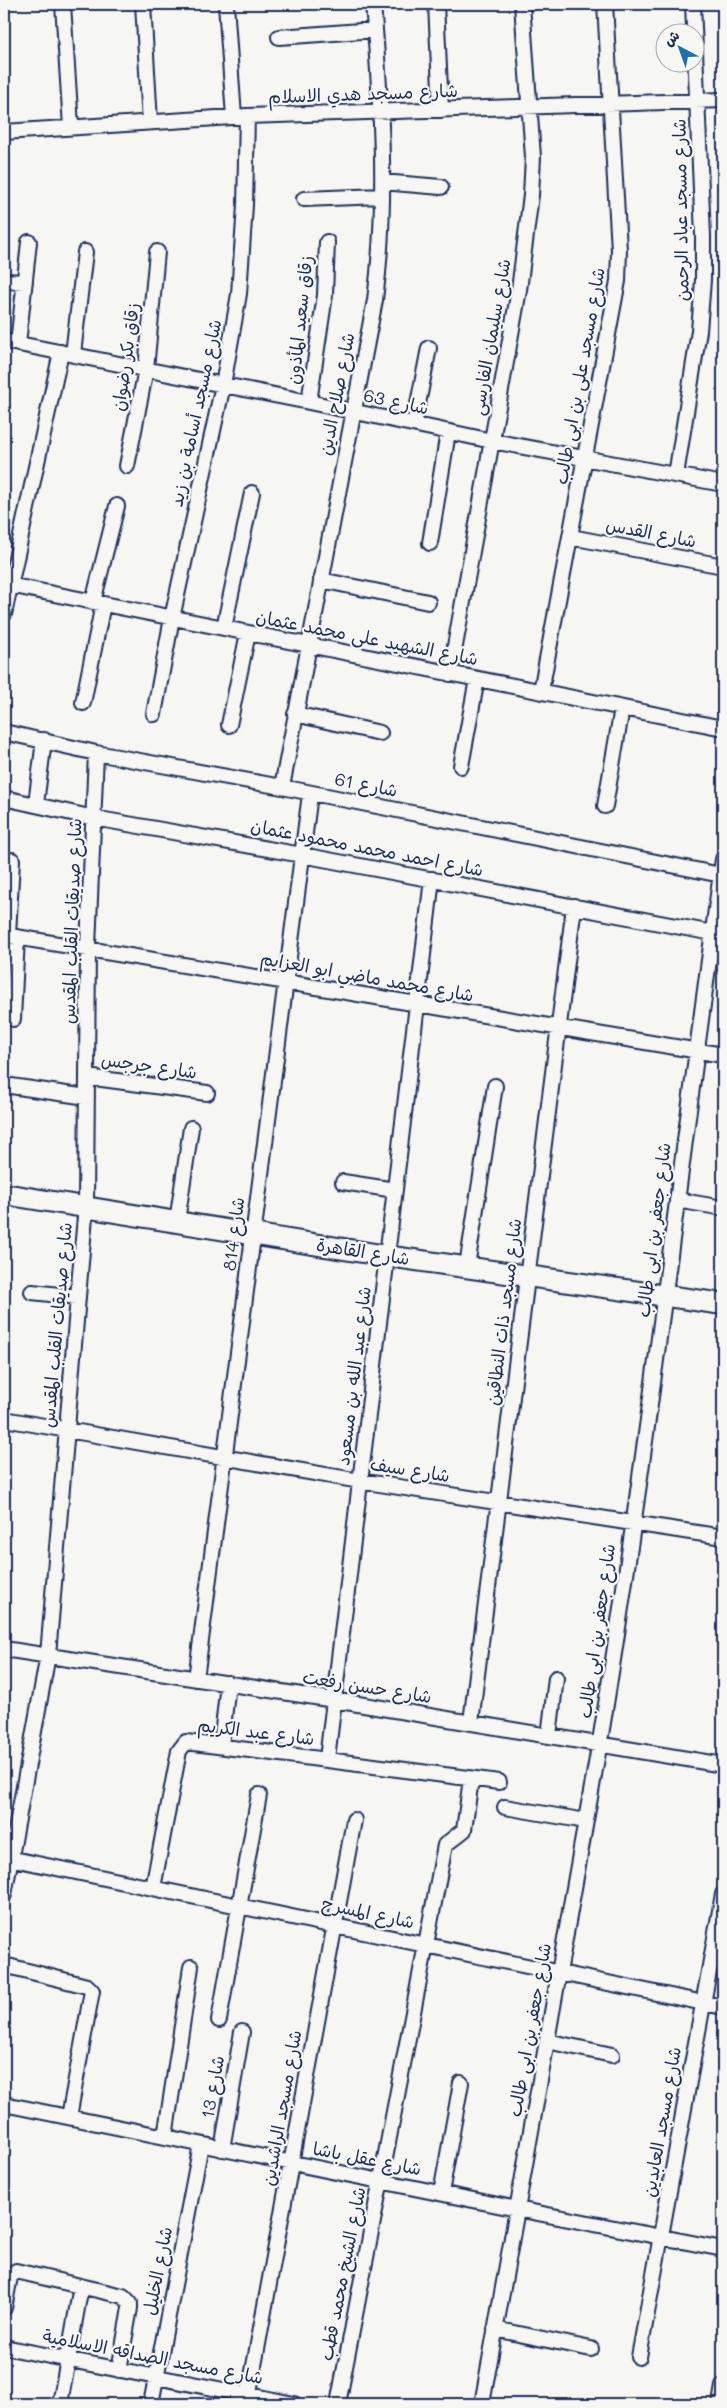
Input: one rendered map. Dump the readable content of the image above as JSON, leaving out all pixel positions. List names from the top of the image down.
{
  "streets": {
    "street": [
      "شارع مسجد هدي الاسلام",
      "شارع مسجد عباد الرحمن",
      "زقاق سعيد المأذون",
      "شارع سليمان الفارسى",
      "زقاق بكر رضوان",
      "شارع مسجد على بن ابى طالب",
      "شارع صلاح الدين",
      "شارع 63",
      "شارع مسجد أسامة بن زيد",
      "شارع القدس",
      "شارع الشهيد على محمد عثمان",
      "شارع 61",
      "شارع احمد محمد محمود عثمان",
      "شارع صديقات القلب المقدس",
      "شارع محمد ماضي ابو العزايم",
      "شارع جرجس",
      "شارع جعفر بن ابى طالب",
      "شارع 814",
      "شارع القاهرة",
      "شارع مسجد ذات النطاقين",
      "شارع عبد الله بن مسعود",
      "شارع سيف",
      "شارع حسن رفعت",
      "شارع عبد الكريم",
      "شارع المسرح",
      "شارع 13",
      "شارع مسجد الراشدين",
      "شارع مسجد العابدين",
      "شارع عقل باشا",
      "شارع الخليل",
      "شارع الشيخ محمد قطب",
      "شارع مسجد الصداقه الاسلامية"
    ]
  },
  "crossings": [
    ["شارع مسجد هدي الاسلام", "شارع مسجد عباد الرحمن"],
    ["شارع مسجد هدي الاسلام", "شارع سليمان الفارسى"],
    ["شارع مسجد هدي الاسلام", "شارع مسجد على بن ابى طالب"],
    ["شارع مسجد هدي الاسلام", "شارع صلاح الدين"],
    ["شارع مسجد هدي الاسلام", "شارع مسجد أسامة بن زيد"],
    ["شارع مسجد عباد الرحمن", "شارع 63"],
    ["زقاق سعيد المأذون", "شارع 63"],
    ["شارع سليمان الفارسى", "شارع 63"],
    ["شارع سليمان الفارسى", "شارع الشهيد على محمد عثمان"],
    ["زقاق بكر رضوان", "شارع 63"],
    ["شارع مسجد على بن ابى طالب", "شارع 63"],
    ["شارع مسجد على بن ابى طالب", "شارع القدس"],
    ["شارع مسجد على بن ابى طالب", "شارع الشهيد على محمد عثمان"],
    ["شارع صلاح الدين", "شارع 63"],
    ["شارع صلاح الدين", "شارع الشهيد على محمد عثمان"],
    ["شارع صلاح الدين", "شارع 61"],
    ["شارع 63", "شارع مسجد أسامة بن زيد"],
    ["شارع مسجد أسامة بن زيد", "شارع الشهيد على محمد عثمان"],
    ["شارع 61", "شارع صديقات القلب المقدس"],
    ["شارع 61", "شارع جعفر بن ابى طالب"],
    ["شارع 61", "شارع 814"],
    ["شارع احمد محمد محمود عثمان", "شارع صديقات القلب المقدس"],
    ["شارع احمد محمد محمود عثمان", "شارع جعفر بن ابى طالب"],
    ["شارع احمد محمد محمود عثمان", "شارع 814"],
    ["شارع احمد محمد محمود عثمان", "شارع مسجد ذات النطاقين"],
    ["شارع احمد محمد محمود عثمان", "شارع عبد الله بن مسعود"],
    ["شارع صديقات القلب المقدس", "شارع محمد ماضي ابو العزايم"],
    ["شارع صديقات القلب المقدس", "شارع جرجس"],
    ["شارع صديقات القلب المقدس", "شارع القاهرة"],
    ["شارع صديقات القلب المقدس", "شارع سيف"],
    ["شارع صديقات القلب المقدس", "شارع حسن رفعت"],
    ["شارع صديقات القلب المقدس", "شارع المسرح"],
    ["شارع محمد ماضي ابو العزايم", "شارع جعفر بن ابى طالب"],
    ["شارع محمد ماضي ابو العزايم", "شارع 814"],
    ["شارع محمد ماضي ابو العزايم", "شارع مسجد ذات النطاقين"],
    ["شارع محمد ماضي ابو العزايم", "شارع عبد الله بن مسعود"],
    ["شارع جعفر بن ابى طالب", "شارع القاهرة"],
    ["شارع جعفر بن ابى طالب", "شارع سيف"],
    ["شارع جعفر بن ابى طالب", "شارع حسن رفعت"],
    ["شارع جعفر بن ابى طالب", "شارع المسرح"],
    ["شارع جعفر بن ابى طالب", "شارع عقل باشا"],
    ["شارع 814", "شارع القاهرة"],
    ["شارع 814", "شارع سيف"],
    ["شارع 814", "شارع حسن رفعت"],
    ["شارع القاهرة", "شارع مسجد ذات النطاقين"],
    ["شارع القاهرة", "شارع عبد الله بن مسعود"],
    ["شارع مسجد ذات النطاقين", "شارع سيف"],
    ["شارع مسجد ذات النطاقين", "شارع حسن رفعت"],
    ["شارع عبد الله بن مسعود", "شارع سيف"],
    ["شارع عبد الله بن مسعود", "شارع حسن رفعت"],
    ["شارع عبد الله بن مسعود", "شارع عبد الكريم"],
    ["شارع عبد الكريم", "شارع المسرح"],
    ["شارع المسرح", "شارع مسجد الراشدين"],
    ["شارع المسرح", "شارع مسجد العابدين"],
    ["شارع المسرح", "شارع الشيخ محمد قطب"],
    ["شارع 13", "شارع عقل باشا"],
    ["شارع مسجد الراشدين", "شارع عقل باشا"],
    ["شارع مسجد الراشدين", "شارع مسجد الصداقه الاسلامية"],
    ["شارع مسجد العابدين", "شارع عقل باشا"],
    ["شارع عقل باشا", "شارع الخليل"],
    ["شارع عقل باشا", "شارع الشيخ محمد قطب"],
    ["شارع الخليل", "شارع مسجد الصداقه الاسلامية"]
  ],
  "north": "top left"
}
